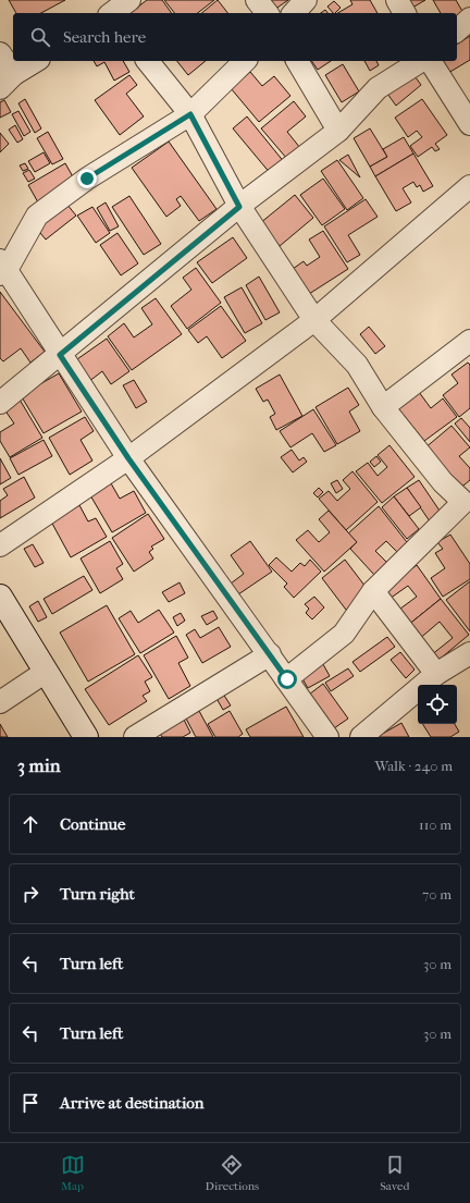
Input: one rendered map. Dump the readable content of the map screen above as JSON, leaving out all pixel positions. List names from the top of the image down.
{
  "page": {
    "search": "Search here",
    "heading": ["3 min", "Walk · 240 m"],
    "list": [
      ["Continue", "110 m"],
      ["Turn right", "70 m"],
      ["Turn left", "30 m"],
      ["Turn left", "30 m"],
      "Arrive at destination"
    ],
    "nav": ["Map", "Directions", "Saved"]
  }
}
